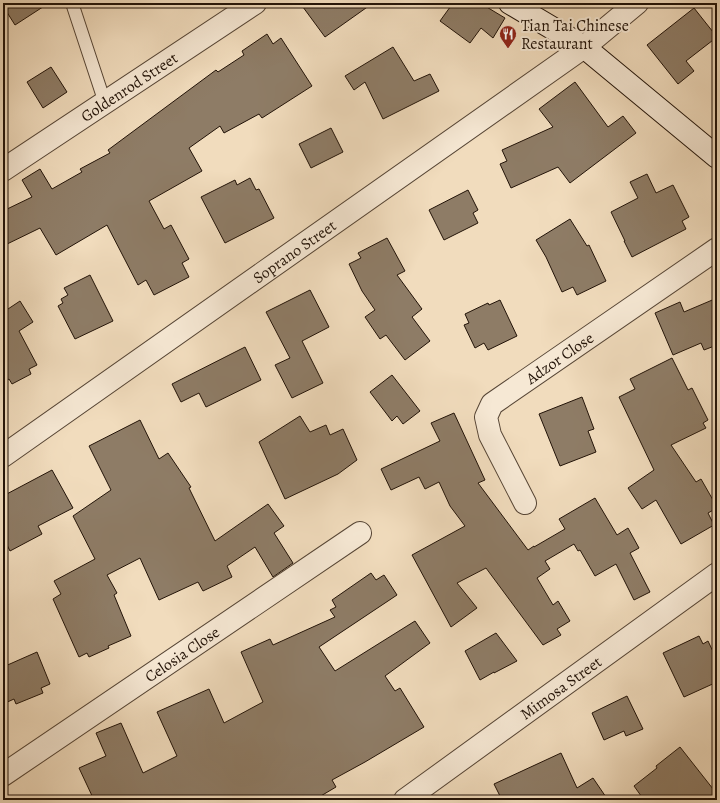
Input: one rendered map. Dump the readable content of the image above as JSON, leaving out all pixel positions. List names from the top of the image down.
{
  "streets": {
    "street": [
      "Goldenrod Street",
      "Soprano Street",
      "Adzor Close",
      "Celosia Close",
      "Mimosa Street"
    ]
  },
  "places": {
    "restaurant": ["Tian Tai Chinese Restaurant"]
  }
}
